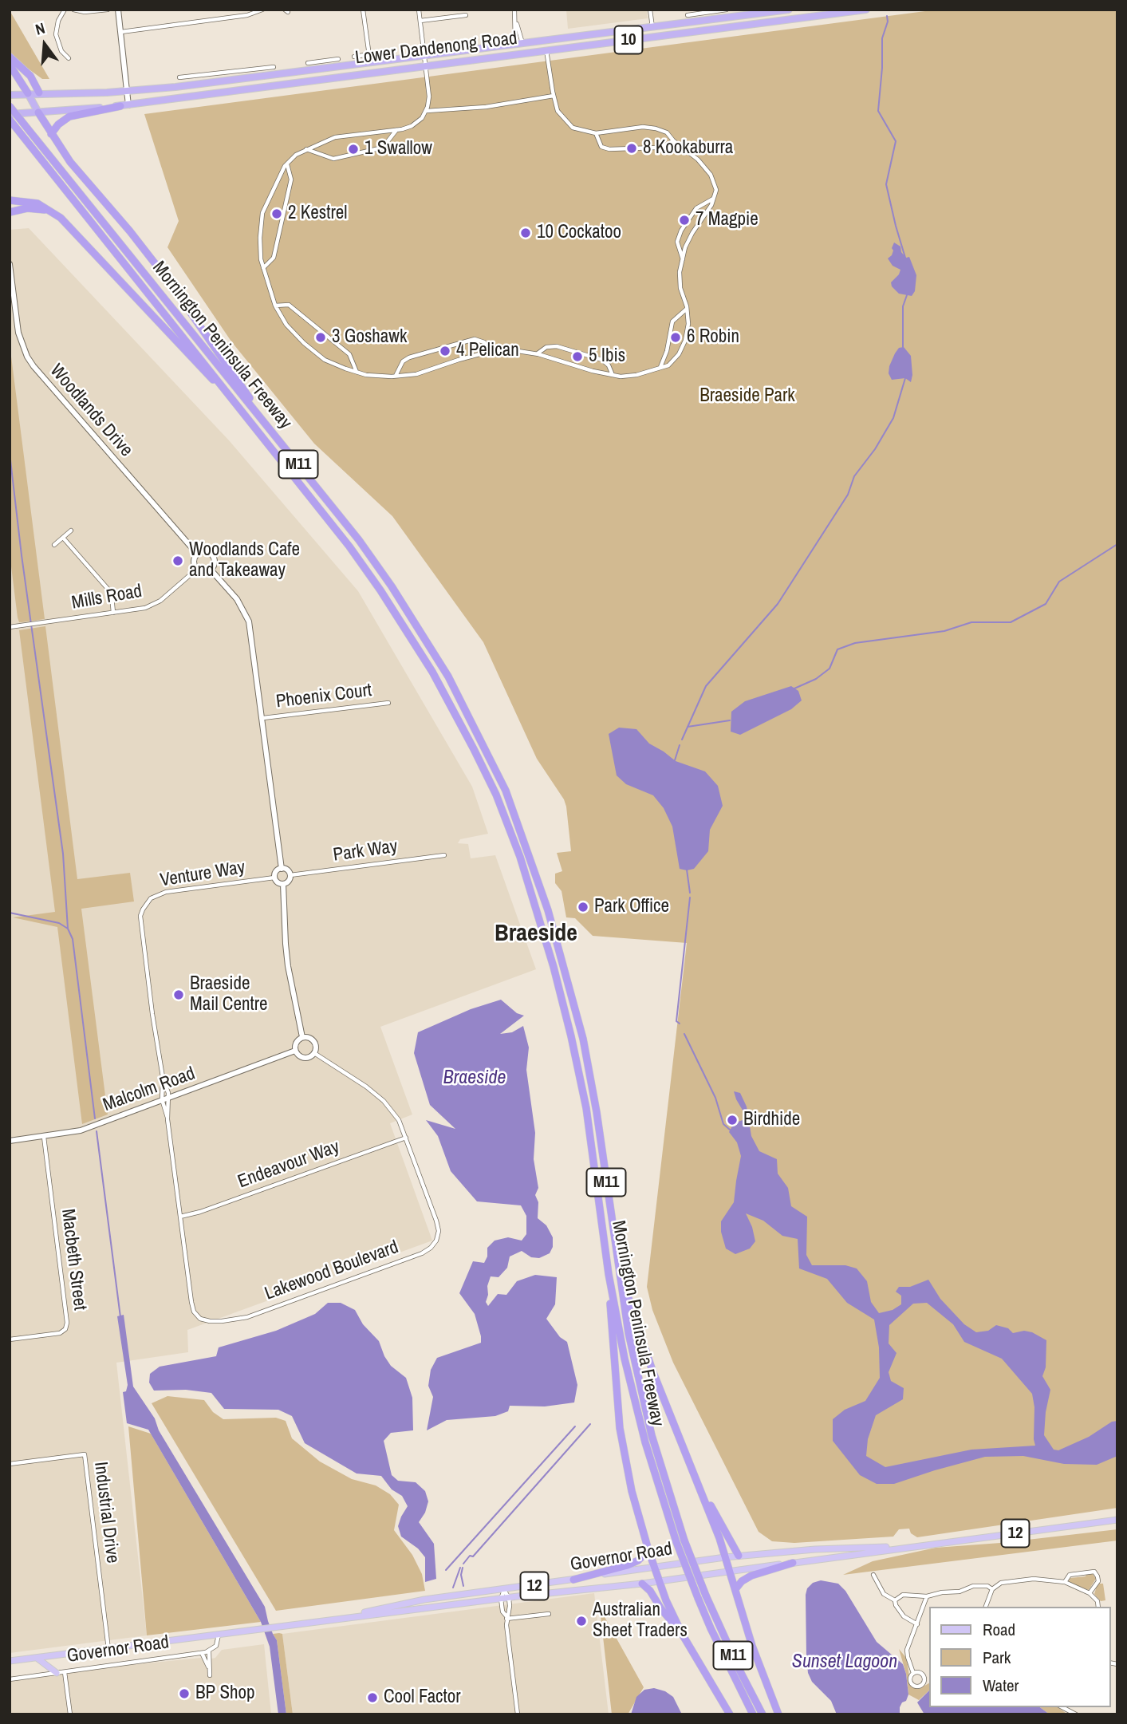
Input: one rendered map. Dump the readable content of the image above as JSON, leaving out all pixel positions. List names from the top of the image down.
{
  "streets": {
    "highway": [
      "10",
      "Lower Dandenong Road",
      "Mornington Peninsula Freeway",
      "M11"
    ],
    "main road": ["12", "Governor Road"],
    "street": [
      "Woodlands Drive",
      "Mills Road",
      "Phoenix Court",
      "Park Way",
      "Venture Way",
      "Malcolm Road",
      "Endeavour Way",
      "Macbeth Street",
      "Lakewood Boulevard",
      "Industrial Drive"
    ]
  },
  "crossings": [
    ["Woodlands Drive", "Mills Road"],
    ["Park Way", "Venture Way"],
    ["Venture Way", "Malcolm Road"],
    ["Venture Way", "Lakewood Boulevard"],
    ["Malcolm Road", "Macbeth Street"],
    ["Malcolm Road", "Lakewood Boulevard"],
    ["Endeavour Way", "Lakewood Boulevard"],
    ["Industrial Drive", "Governor Road"]
  ],
  "districts": ["Braeside"],
  "water": ["Braeside", "Sunset Lagoon"],
  "parks": ["Braeside Park"],
  "places": [
    "8 Kookaburra",
    "1 Swallow",
    "2 Kestrel",
    "7 Magpie",
    "10 Cockatoo",
    "3 Goshawk",
    "6 Robin",
    "4 Pelican",
    "5 Ibis",
    "Woodlands Cafe and Takeaway",
    "Park Office",
    "Braeside Mail Centre",
    "Birdhide",
    "Australian Sheet Traders",
    "BP Shop",
    "Cool Factor"
  ],
  "legend": ["Road", "Park", "Water"],
  "north": "top"
}
